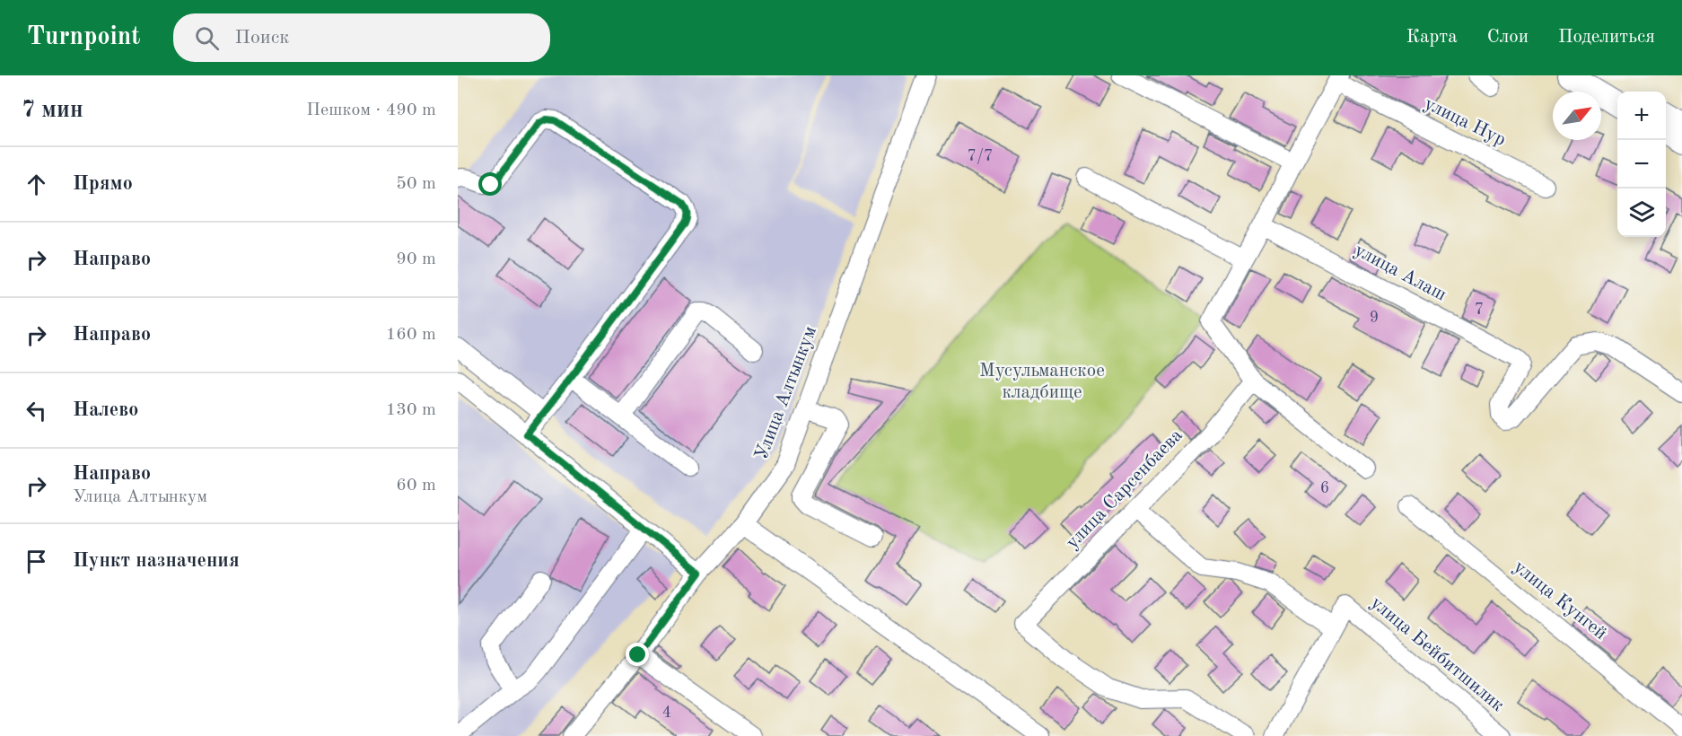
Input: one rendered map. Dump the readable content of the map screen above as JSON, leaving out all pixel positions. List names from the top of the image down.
{
  "streets": {
    "street": [
      "улица Нур",
      "улица Алаш",
      "Улица Алтынкум",
      "улица Сарсенбаева",
      "улица Кунгей",
      "улица Бейбитшилик"
    ]
  },
  "parks": ["Мусульманское кладбище"],
  "house_numbers": [
    "7/7",
    "7",
    "9",
    "6",
    "4"
  ],
  "north": "top right",
  "page": {
    "header": "Turnpoint",
    "search": "Поиск",
    "nav": ["Карта", "Слои", "Поделиться"],
    "heading": ["7 мин", "Пешком · 490 m"],
    "map_buttons": ["+", "−"],
    "list": [
      ["Прямо", "50 m"],
      ["Направо", "90 m"],
      ["Направо", "160 m"],
      ["Налево", "130 m"],
      ["Направо", "Улица Алтынкум", "60 m"],
      "Пункт назначения"
    ]
  }
}
